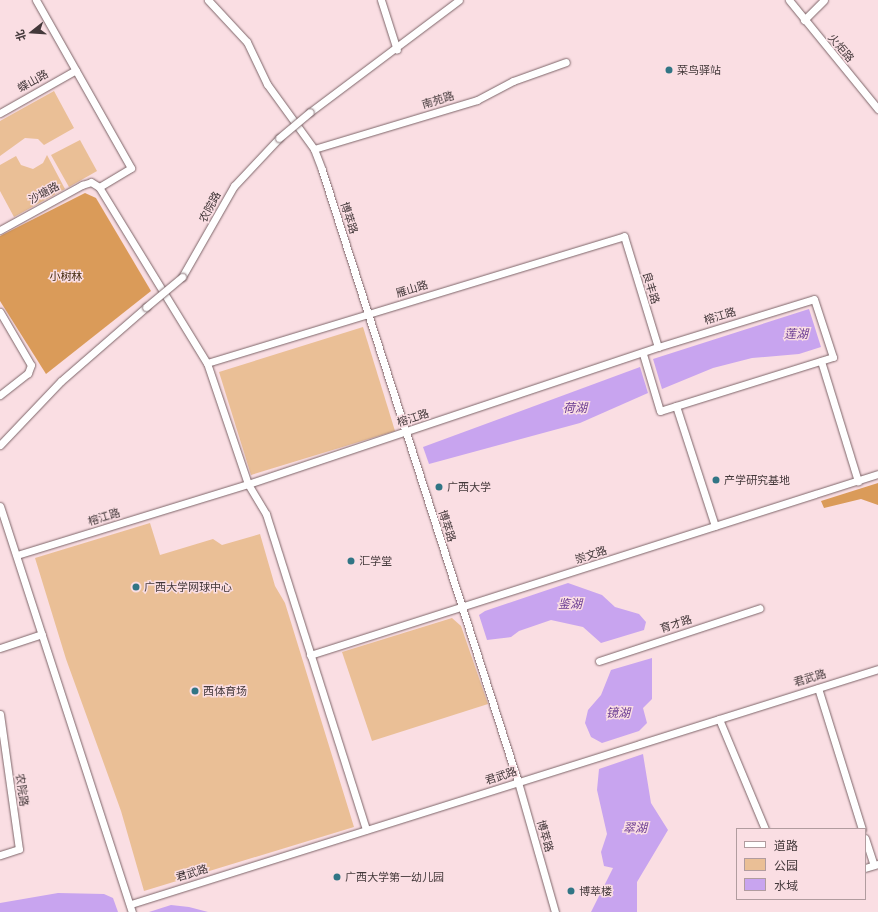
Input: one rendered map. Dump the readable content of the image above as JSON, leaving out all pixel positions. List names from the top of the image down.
{
  "streets": {
    "street": [
      "火炬路",
      "蝶山路",
      "南苑路",
      "沙塘路",
      "农院路",
      "博萃路",
      "良丰路",
      "雁山路",
      "榕江路",
      "崇文路",
      "育才路",
      "君武路"
    ]
  },
  "crossings": [
    ["南苑路", "博萃路"],
    ["博萃路", "雁山路"],
    ["博萃路", "榕江路"],
    ["博萃路", "崇文路"],
    ["博萃路", "君武路"],
    ["良丰路", "雁山路"],
    ["良丰路", "榕江路"]
  ],
  "water": [
    "莲湖",
    "荷湖",
    "鉴湖",
    "镜湖",
    "翠湖"
  ],
  "parks": ["小树林"],
  "places": [
    "菜鸟驿站",
    "产学研究基地",
    "广西大学",
    "汇学堂",
    "广西大学网球中心",
    "西体育场",
    "广西大学第一幼儿园",
    "博萃楼"
  ],
  "legend": ["道路", "公园", "水域"],
  "north": "left"
}
